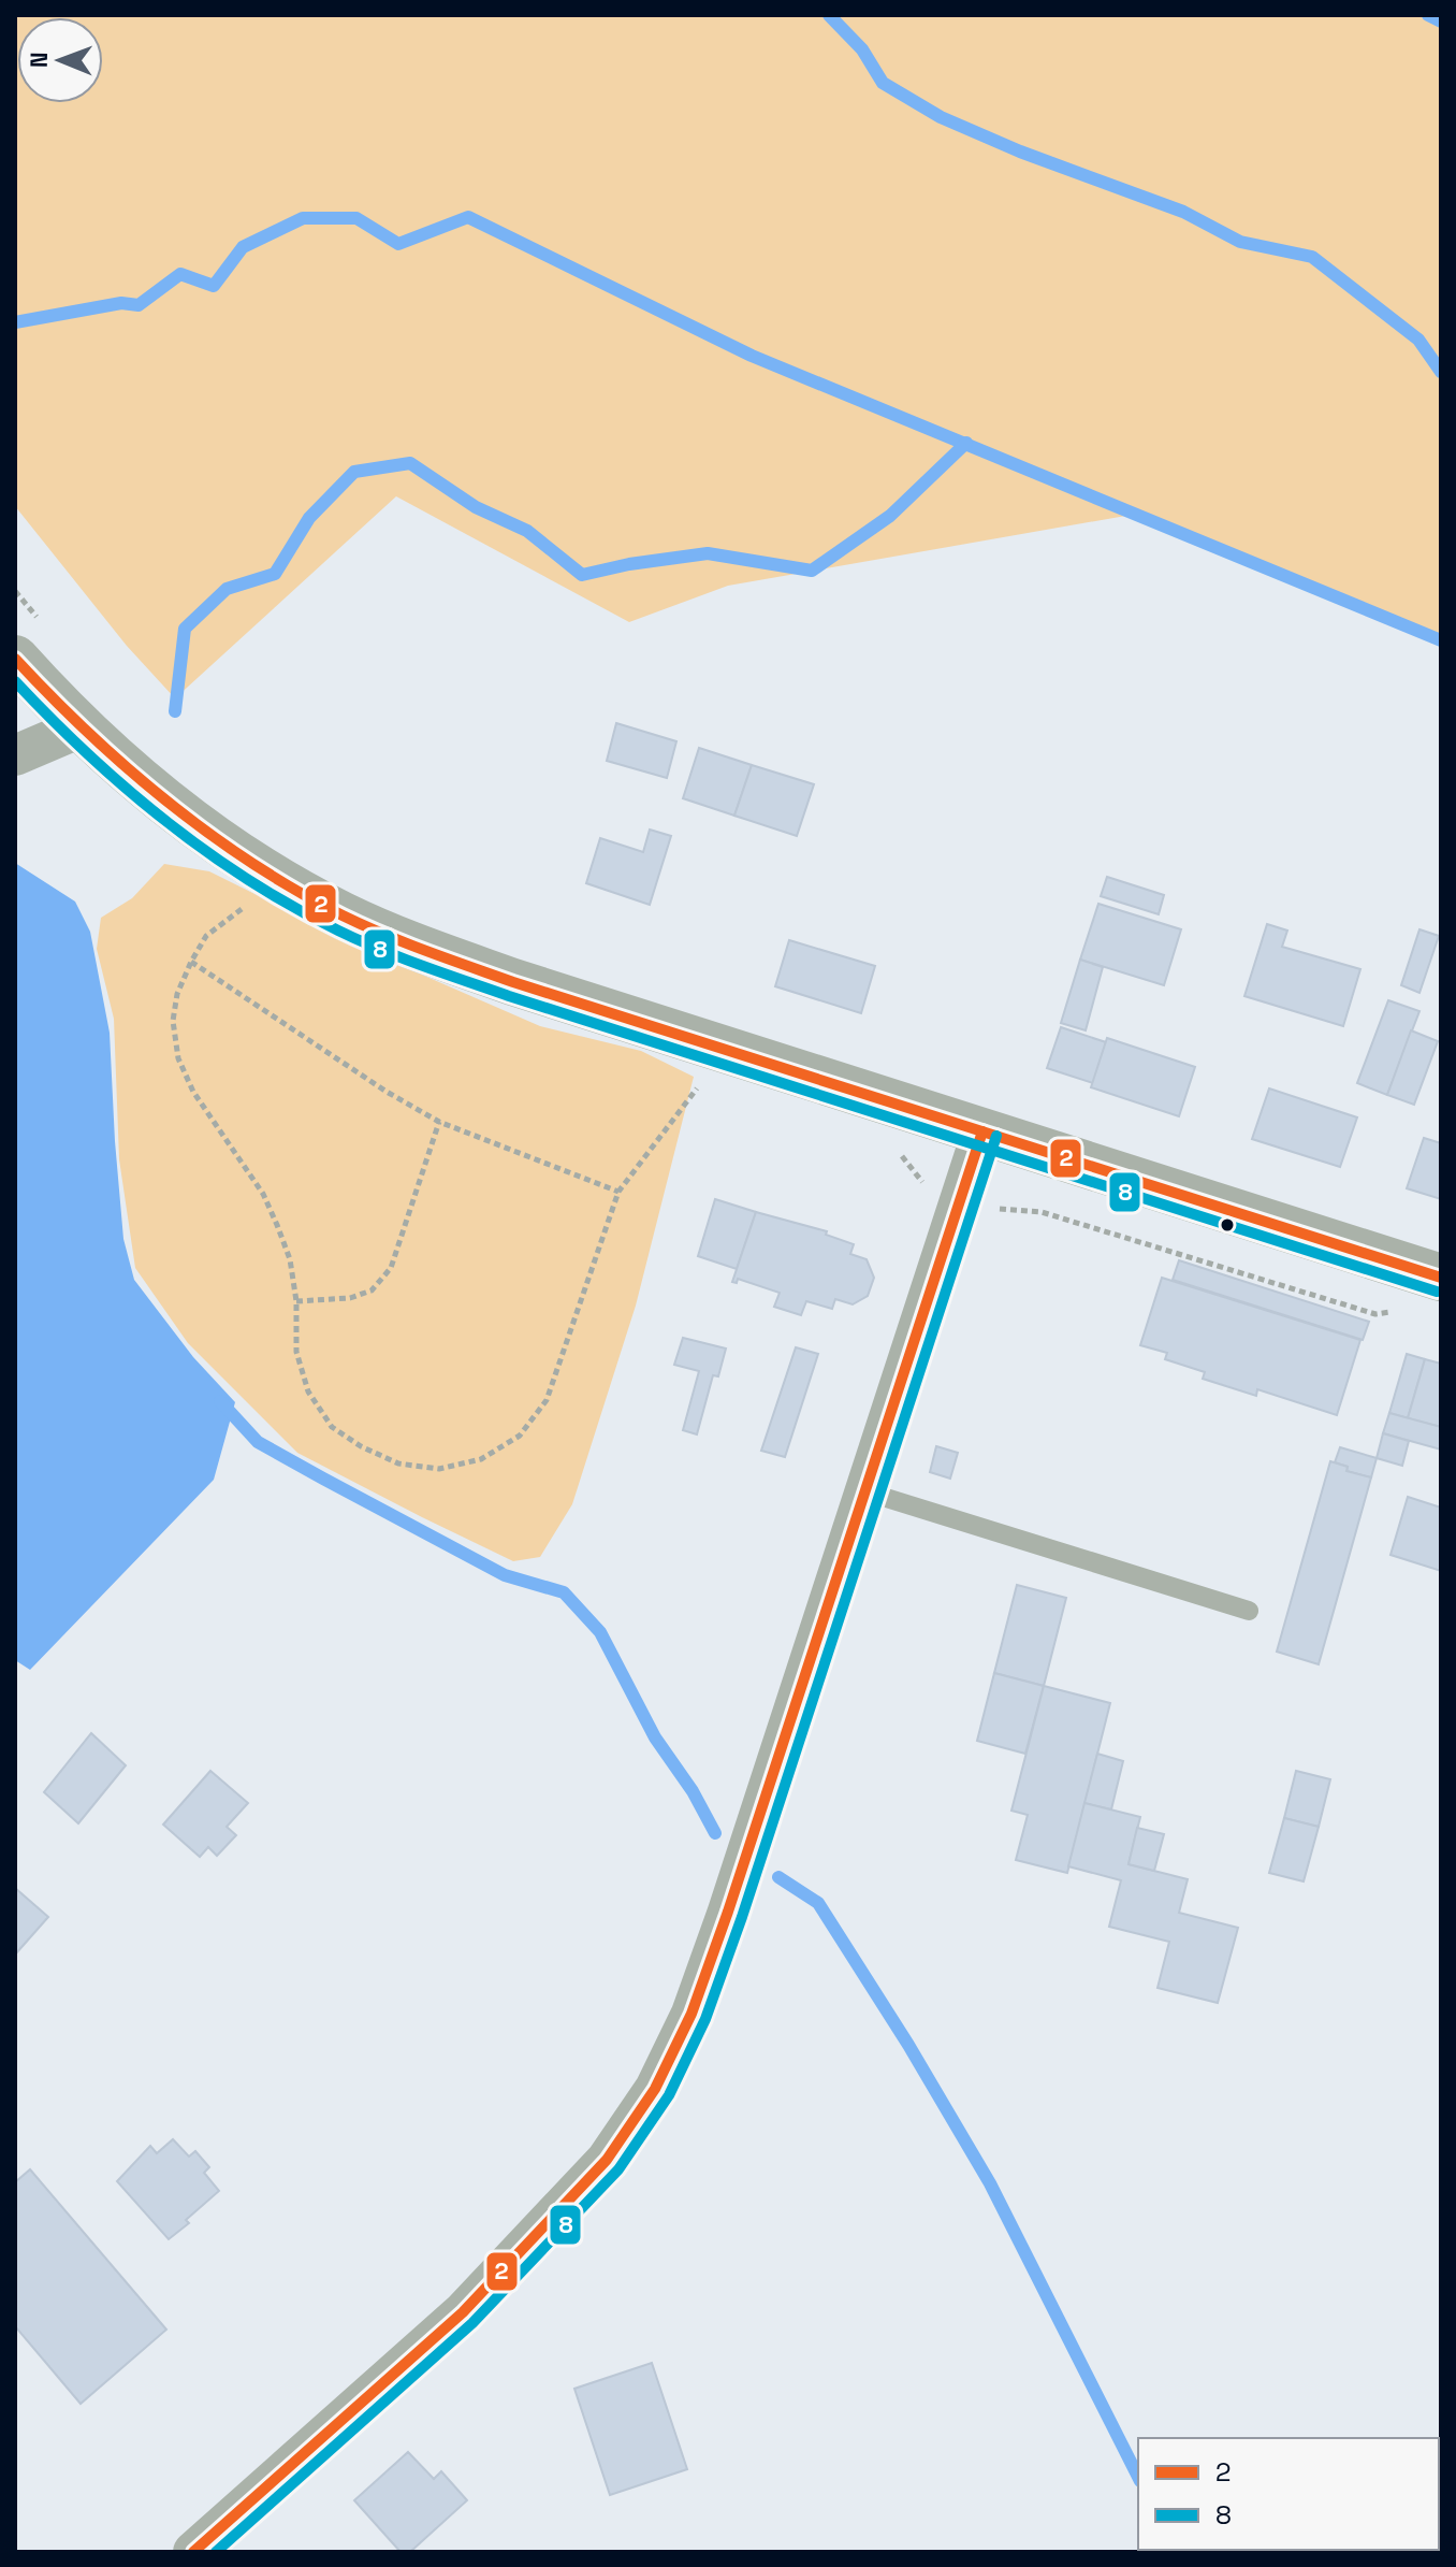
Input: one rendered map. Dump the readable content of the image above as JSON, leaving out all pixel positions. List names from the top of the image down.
{
  "lines": ["transit line 2", "transit line 8"],
  "legend": ["2", "8"],
  "north": "left"
}
